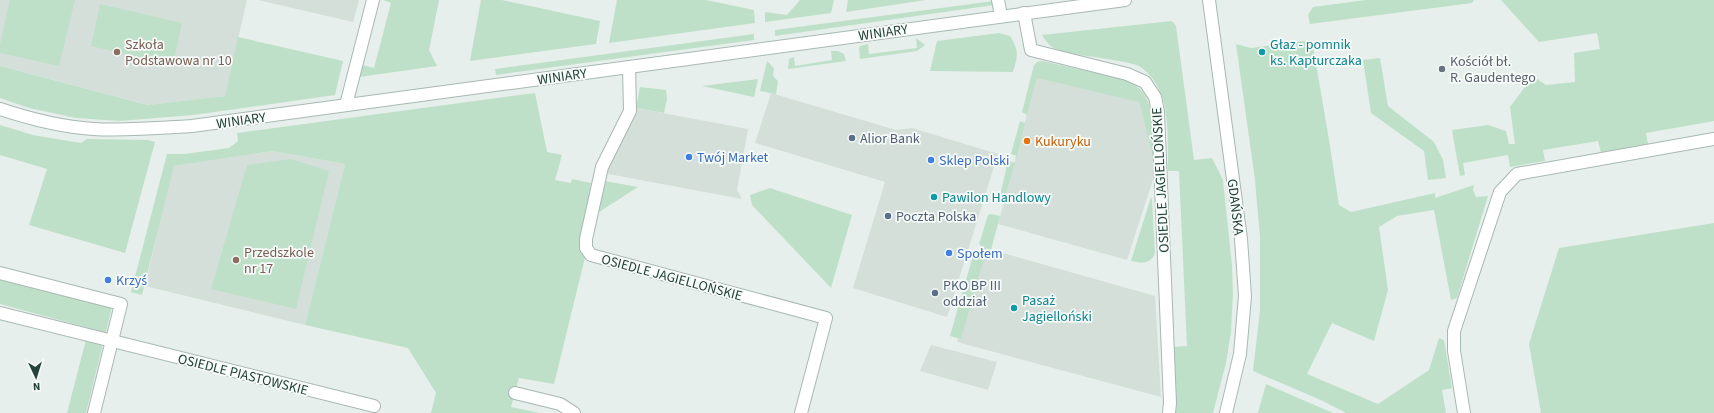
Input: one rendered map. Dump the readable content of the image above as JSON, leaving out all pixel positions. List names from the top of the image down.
{
  "streets": {
    "street": [
      "WINIARY",
      "OSIEDLE JAGIELLOŃSKIE",
      "GDAŃSKA",
      "OSIEDLE PIASTOWSKIE"
    ]
  },
  "crossings": [
    ["WINIARY", "OSIEDLE JAGIELLOŃSKIE"]
  ],
  "places": [
    "Szkoła Podstawowa nr 10",
    "Głaz - pomnik ks. Kapturczaka",
    "Kościół bł. R. Gaudentego",
    "Alior Bank",
    "Kukuryku",
    "Twój Market",
    "Sklep Polski",
    "Pawilon Handlowy",
    "Poczta Polska",
    "Społem",
    "Przedszkole nr 17",
    "Krzyś",
    "PKO BP III oddział",
    "Pasaż Jagielloński"
  ],
  "north": "bottom"
}
